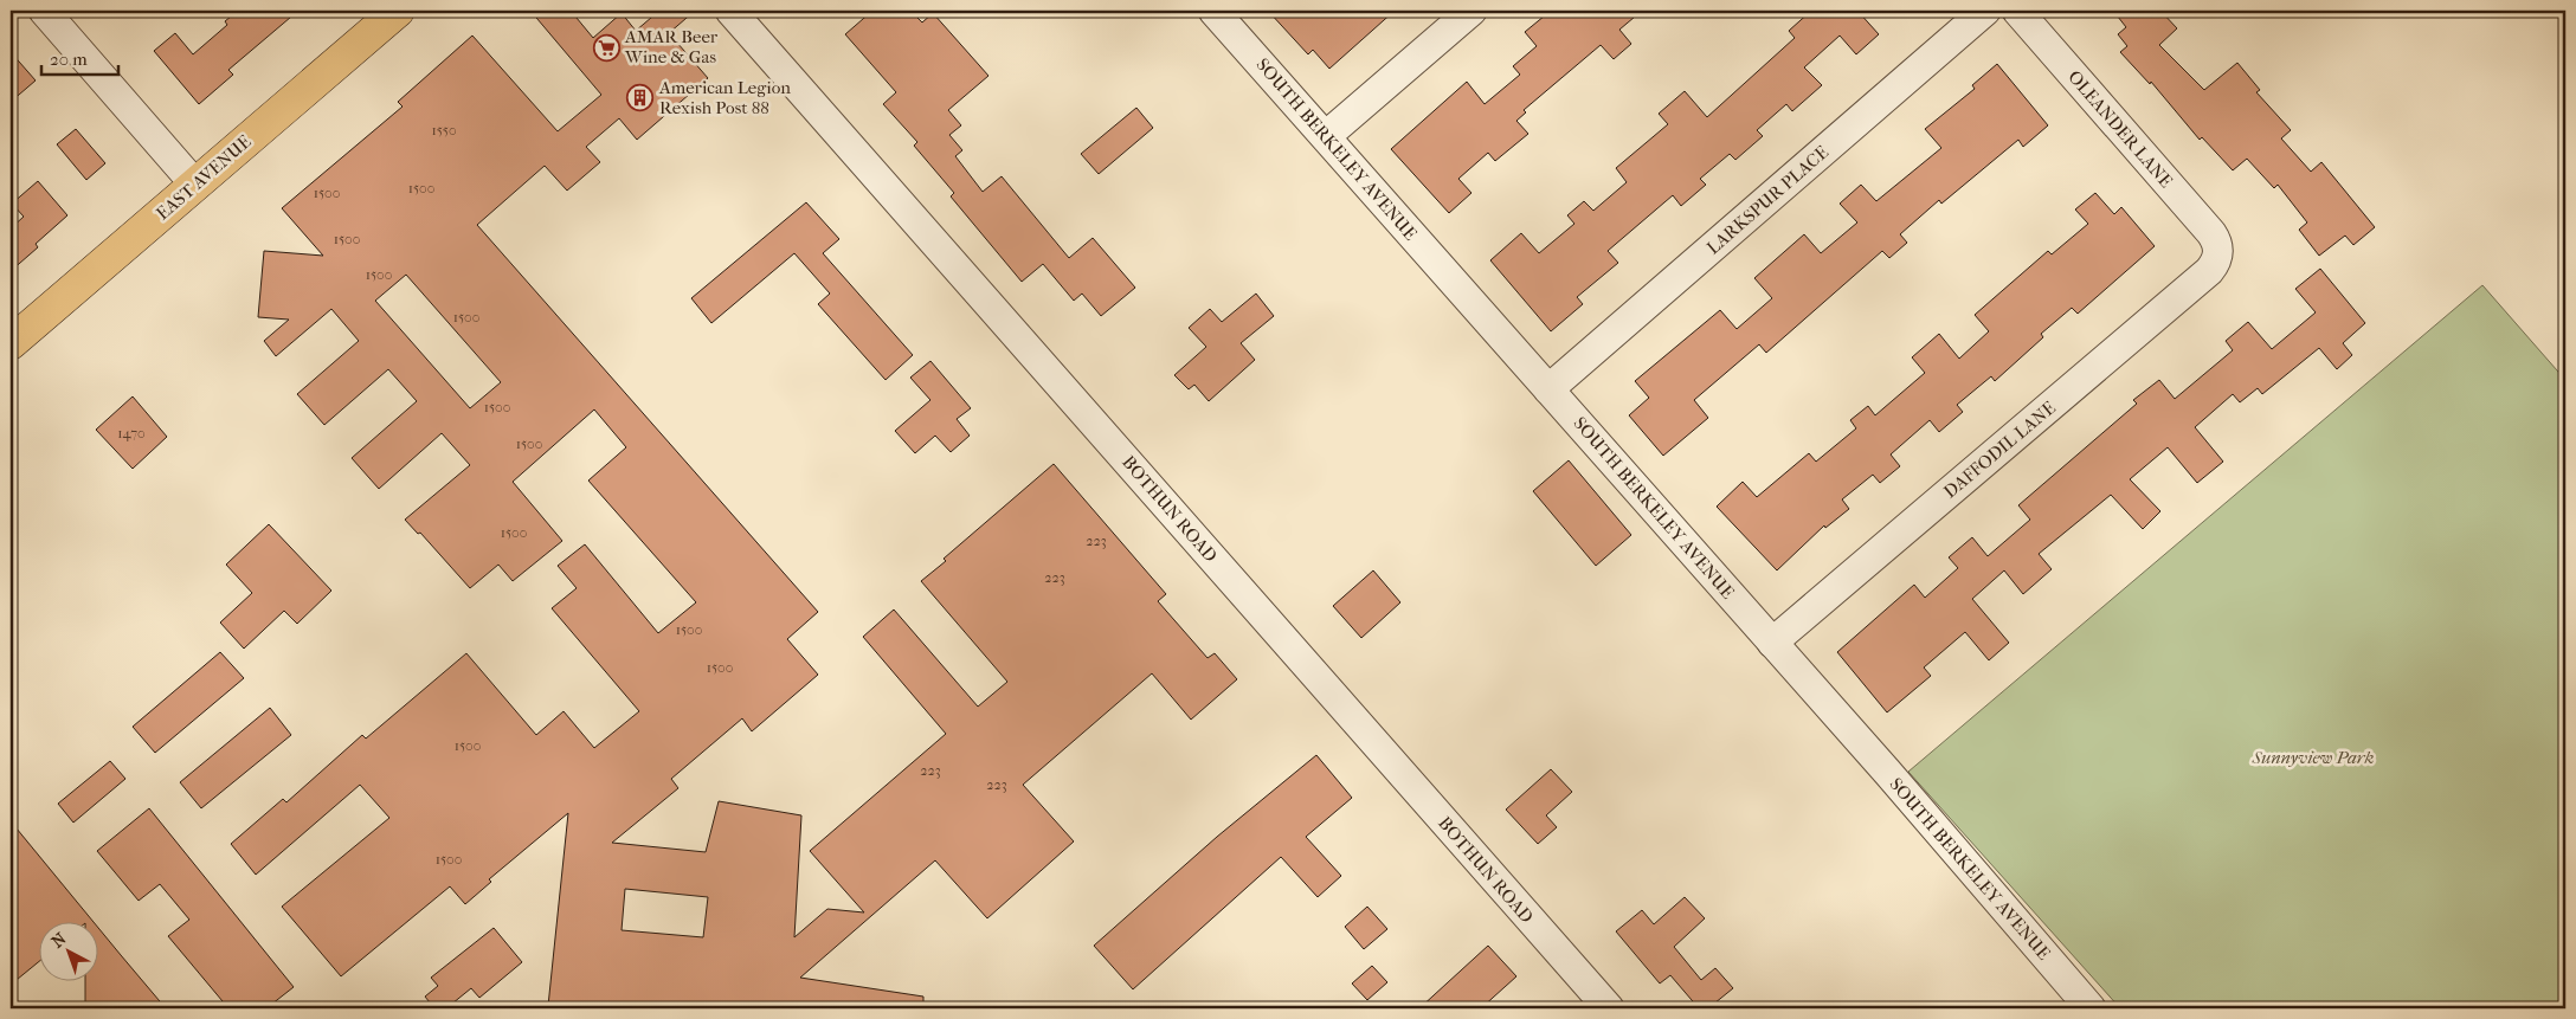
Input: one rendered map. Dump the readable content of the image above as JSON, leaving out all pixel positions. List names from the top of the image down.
{
  "streets": {
    "main road": ["EAST AVENUE"],
    "street": [
      "OLEANDER LANE",
      "SOUTH BERKELEY AVENUE",
      "LARKSPUR PLACE",
      "DAFFODIL LANE",
      "BOTHUN ROAD"
    ]
  },
  "crossings": [
    ["OLEANDER LANE", "DAFFODIL LANE"],
    ["SOUTH BERKELEY AVENUE", "LARKSPUR PLACE"],
    ["SOUTH BERKELEY AVENUE", "DAFFODIL LANE"]
  ],
  "parks": ["Sunnyview Park"],
  "places": {
    "supermarket": ["AMAR Beer Wine & Gas"],
    "building": ["American Legion Rexish Post 88"]
  },
  "house_numbers": [
    "1550",
    "1500",
    "1500",
    "1500",
    "1500",
    "1500",
    "1500",
    "1470",
    "1500",
    "1500",
    "223",
    "223",
    "1500",
    "1500",
    "1500",
    "223",
    "223",
    "1500"
  ],
  "scale_bar": "20 m",
  "north": "top left"
}
